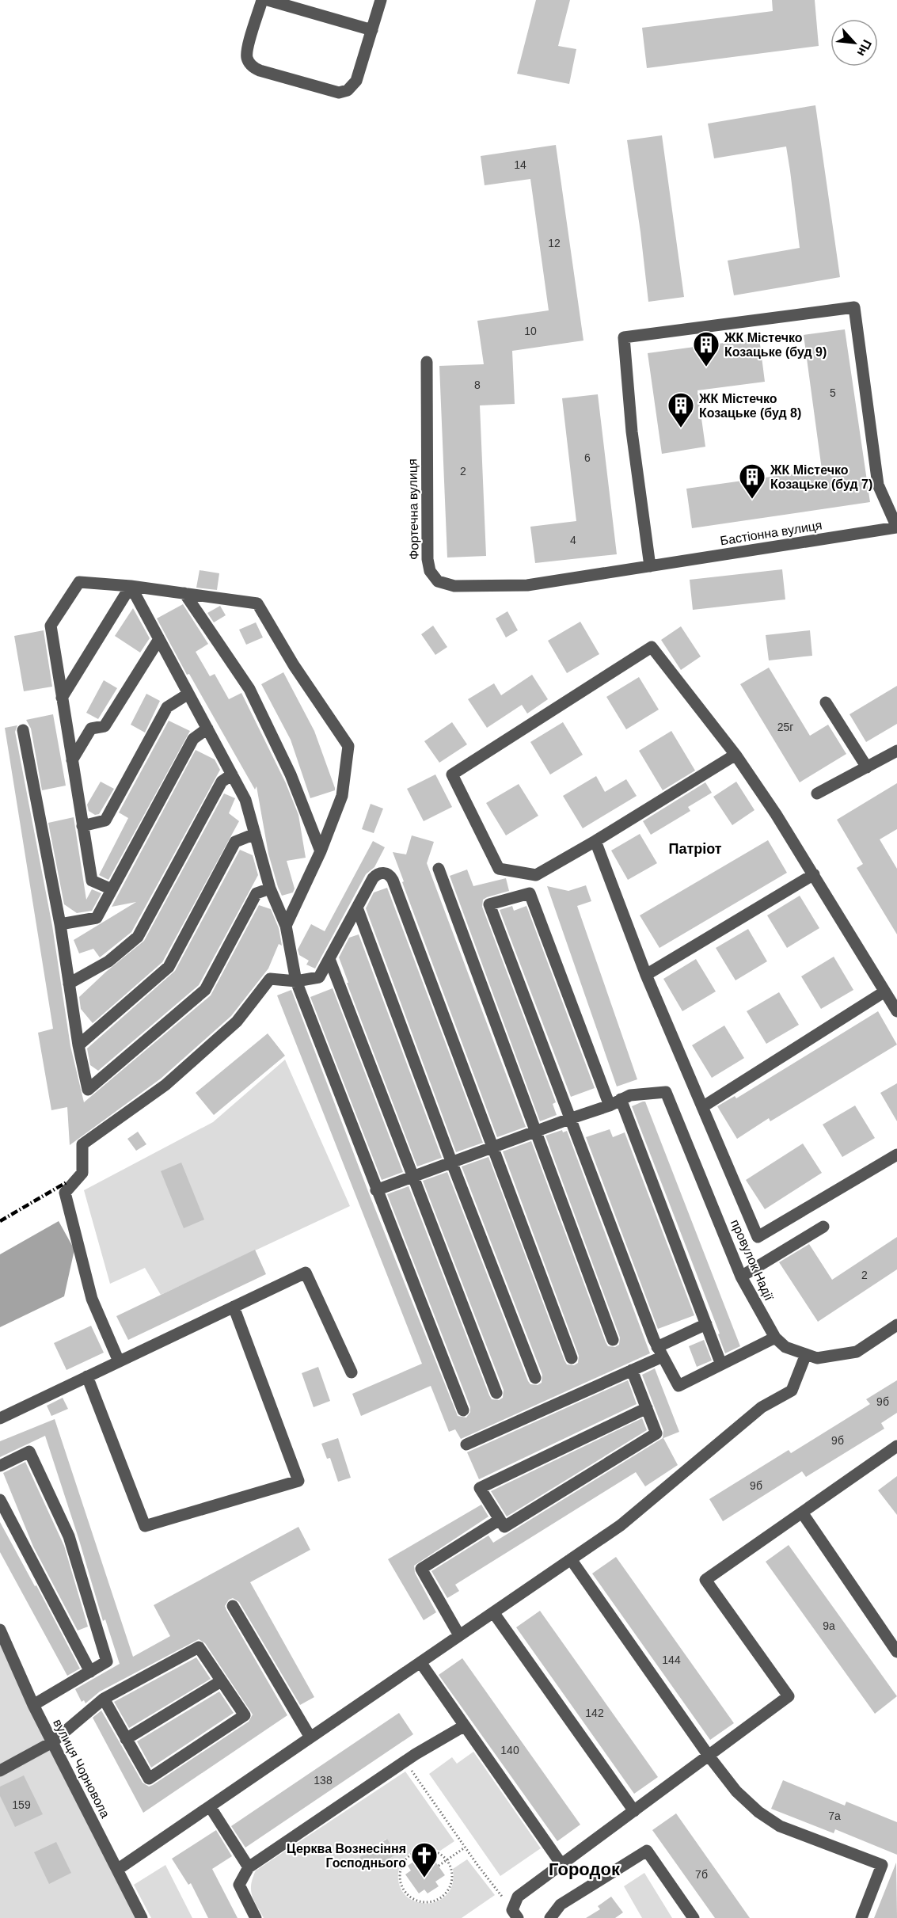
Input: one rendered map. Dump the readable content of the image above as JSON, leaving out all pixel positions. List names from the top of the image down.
{
  "streets": {
    "street": [
      "Фортечна вулиця",
      "Бастіонна вулиця",
      "провулок Надії",
      "вулиця Чорновола"
    ]
  },
  "crossings": [
    ["Фортечна вулиця", "Бастіонна вулиця"]
  ],
  "districts": ["Патріот", "Городок"],
  "places": {
    "building": ["ЖК Містечко Козацьке (буд 9)", "ЖК Містечко Козацьке (буд 8)", "ЖК Містечко Козацьке (буд 7)"],
    "church": ["Церква Вознесіння Господнього"]
  },
  "house_numbers": [
    "14",
    "12",
    "10",
    "8",
    "5",
    "6",
    "2",
    "4",
    "25г",
    "2",
    "9б",
    "9б",
    "9б",
    "9а",
    "144",
    "142",
    "140",
    "138",
    "159",
    "7а",
    "7б"
  ],
  "north": "bottom right"
}
